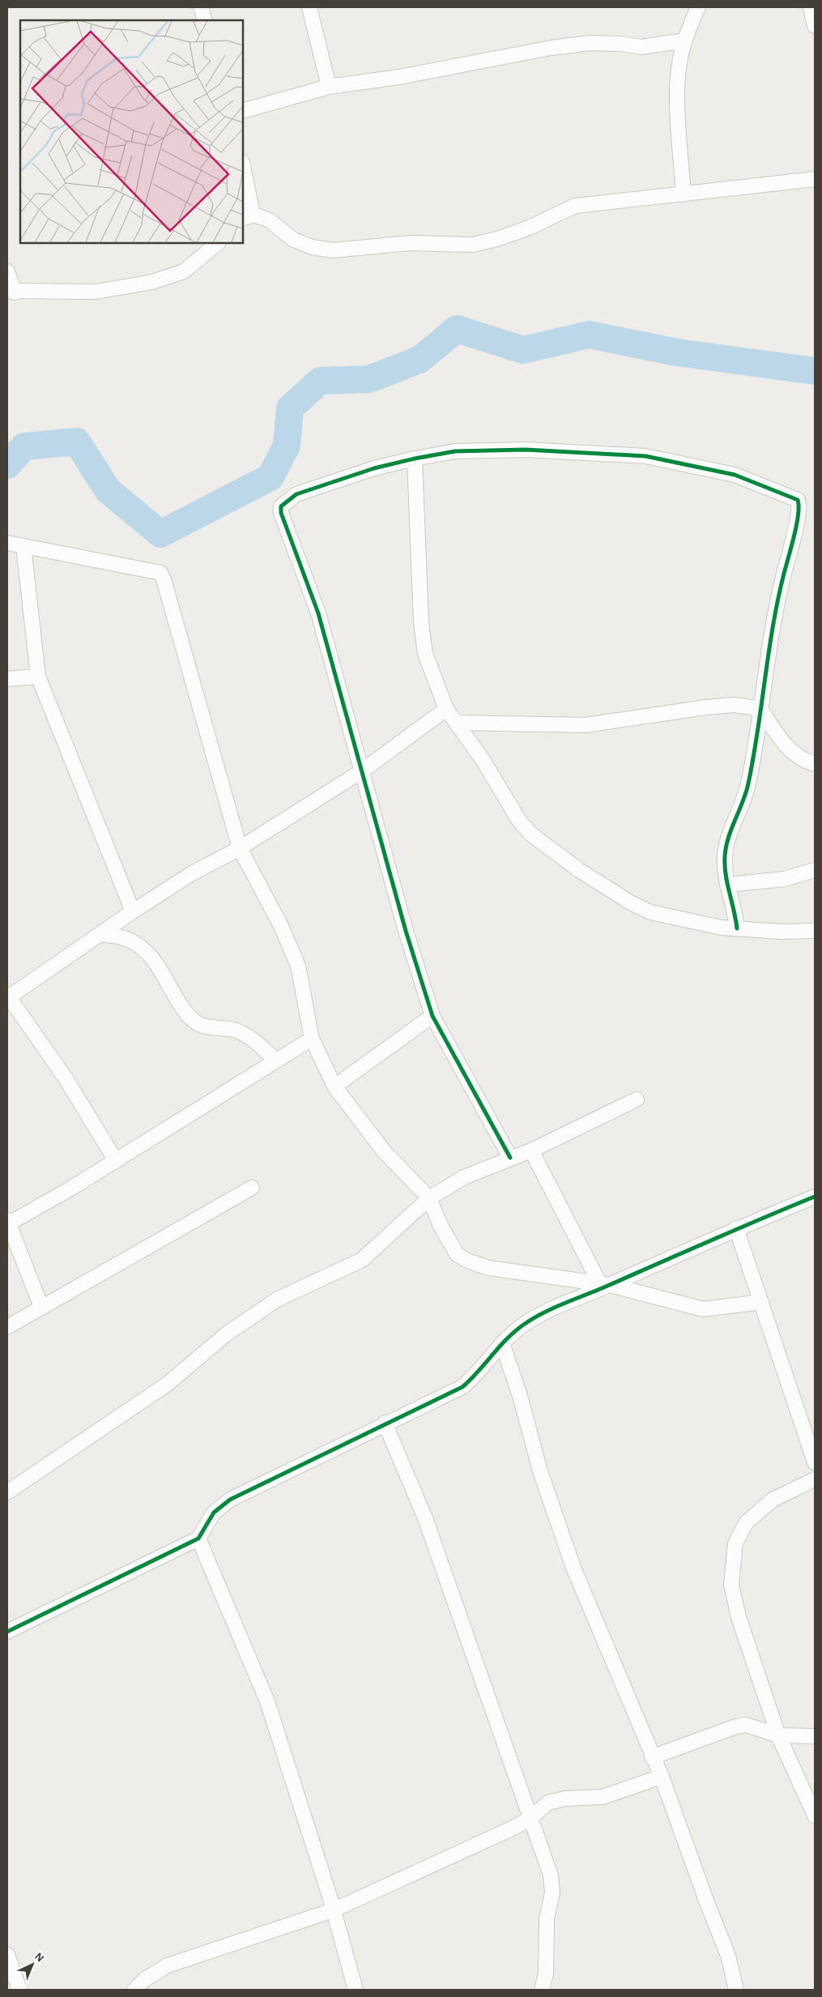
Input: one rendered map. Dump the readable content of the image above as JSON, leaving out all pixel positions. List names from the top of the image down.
{
  "north": "top right"
}
